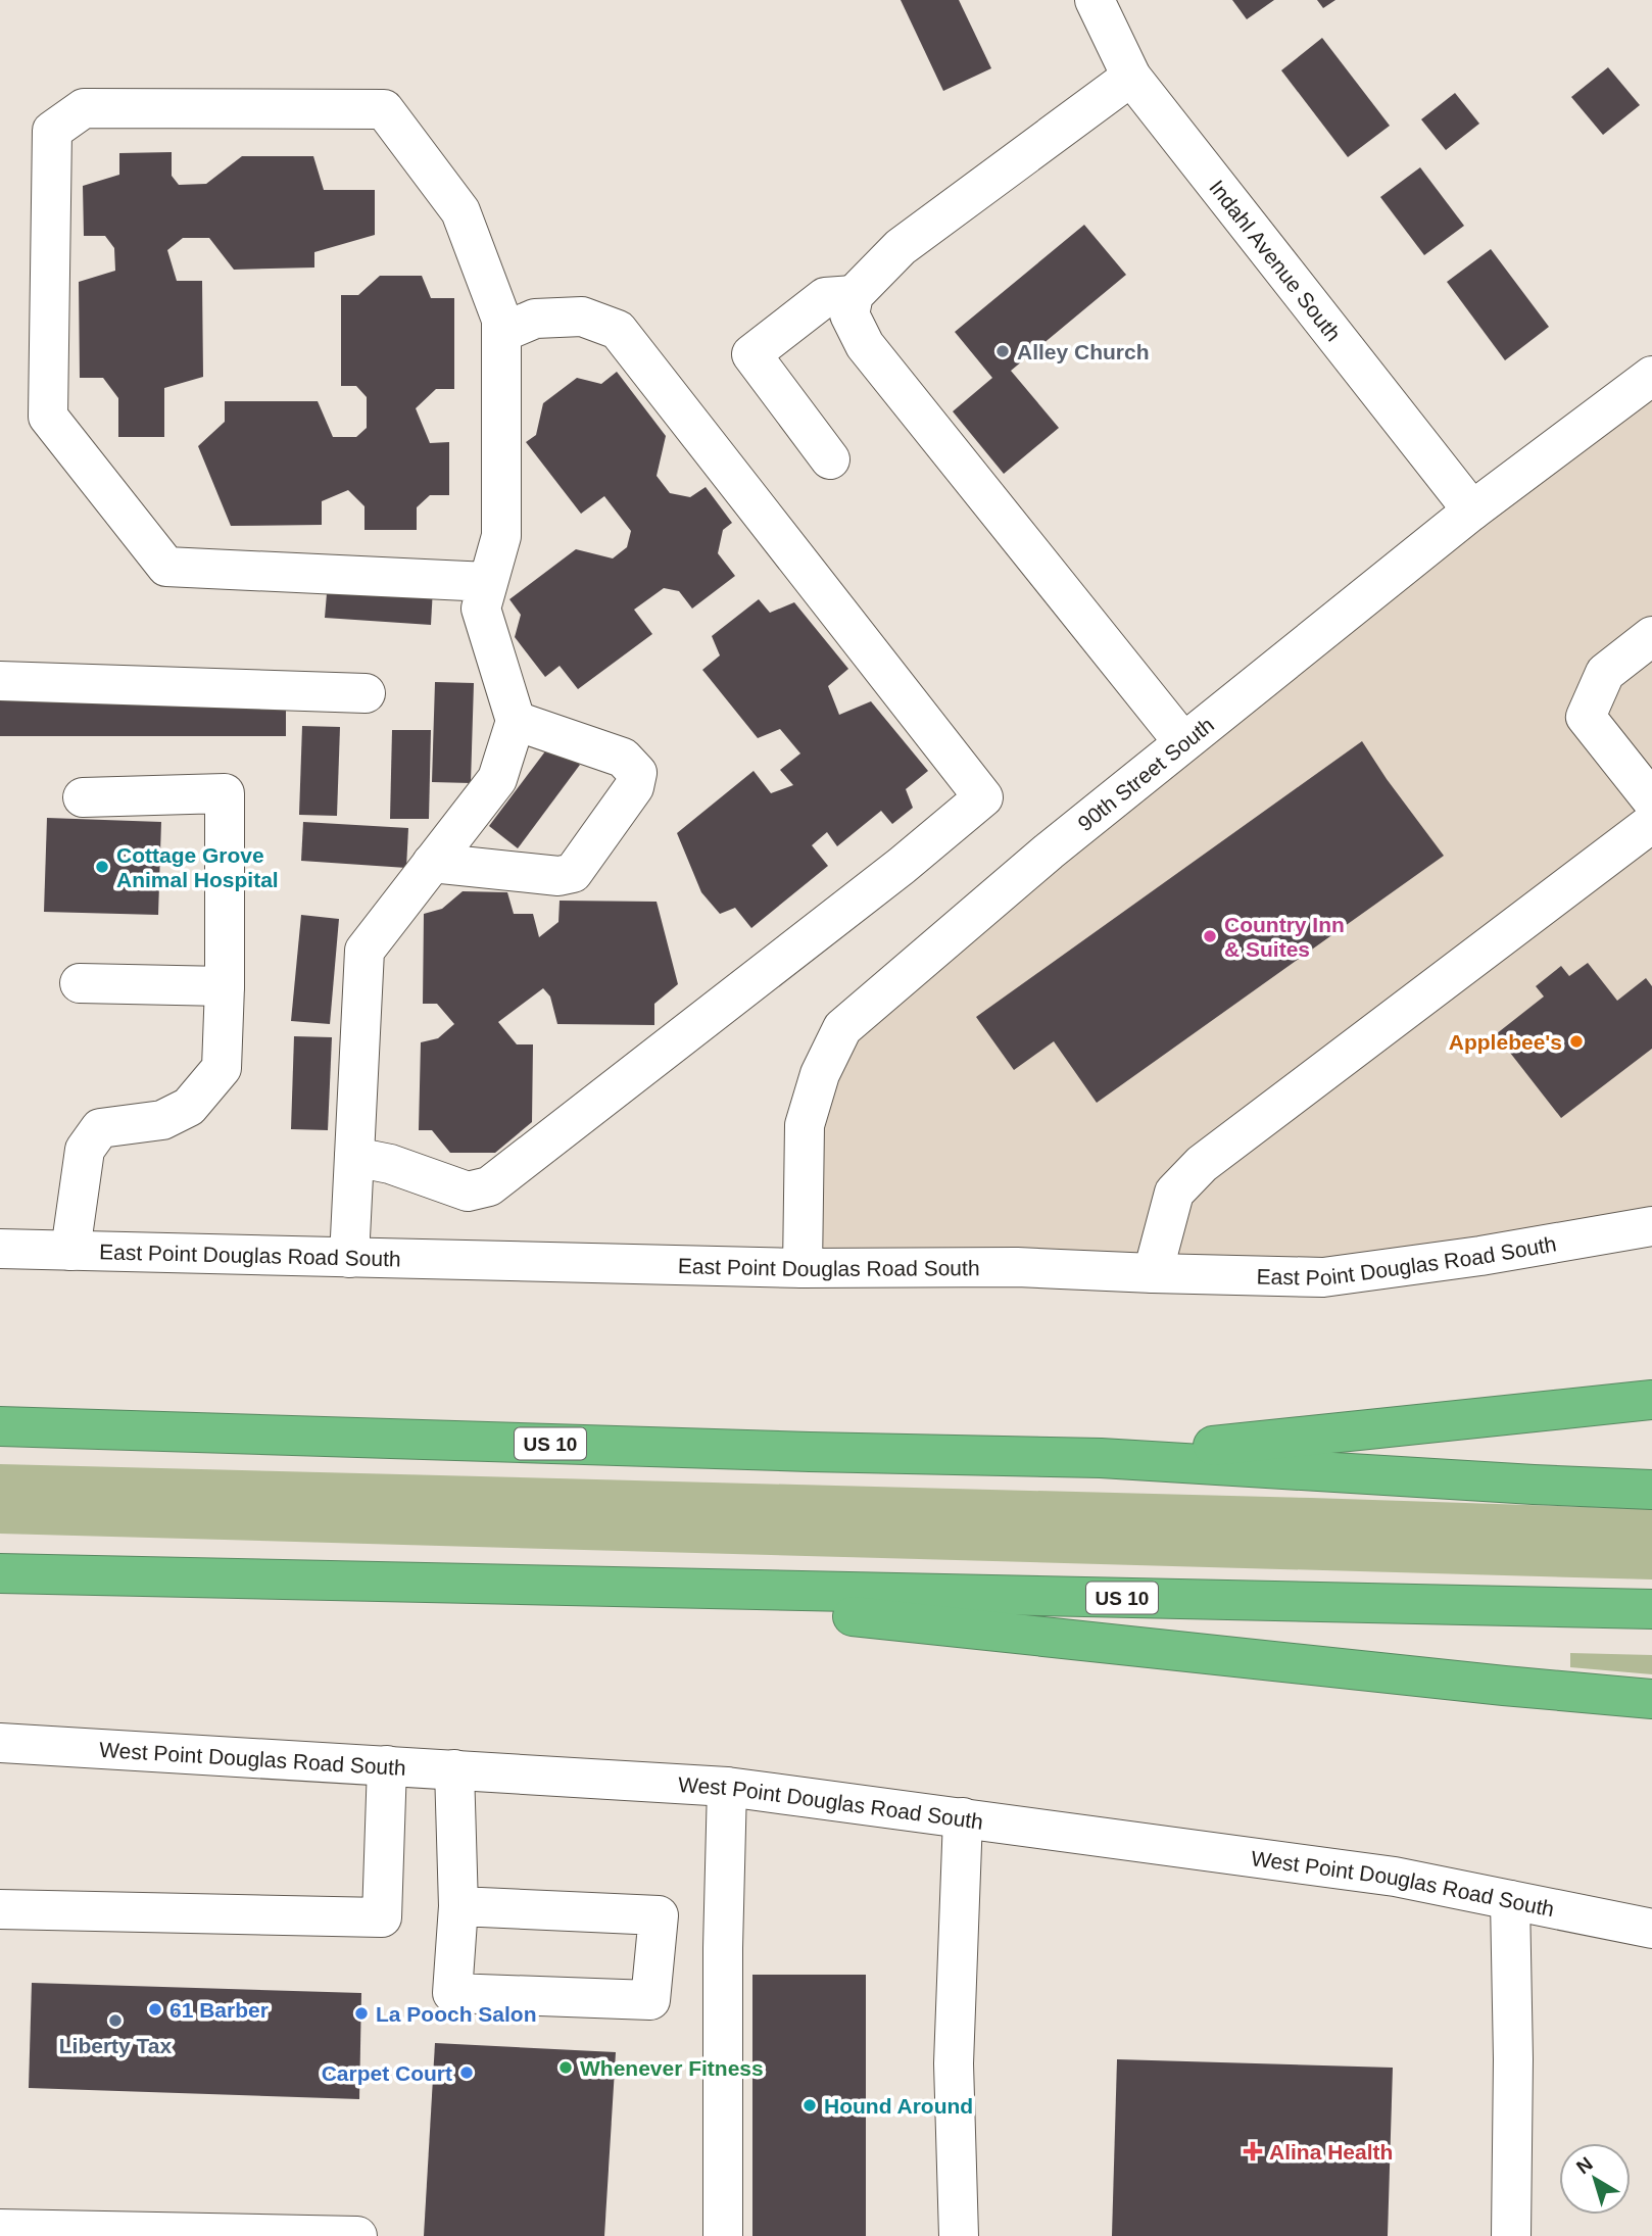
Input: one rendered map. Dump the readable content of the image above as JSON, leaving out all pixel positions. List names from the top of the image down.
{
  "streets": {
    "highway": ["US 10"],
    "street": [
      "Indahl Avenue South",
      "90th Street South",
      "East Point Douglas Road South",
      "West Point Douglas Road South"
    ]
  },
  "crossings": [
    ["Indahl Avenue South", "90th Street South"],
    ["90th Street South", "East Point Douglas Road South"]
  ],
  "places": {
    "other": [
      "Alley Church",
      "Cottage Grove Animal Hospital",
      "Country Inn & Suites",
      "Applebee's",
      "61 Barber",
      "La Pooch Salon",
      "Liberty Tax",
      "Whenever Fitness",
      "Carpet Court",
      "Hound Around"
    ],
    "health": ["Alina Health"]
  },
  "north": "top left"
}
